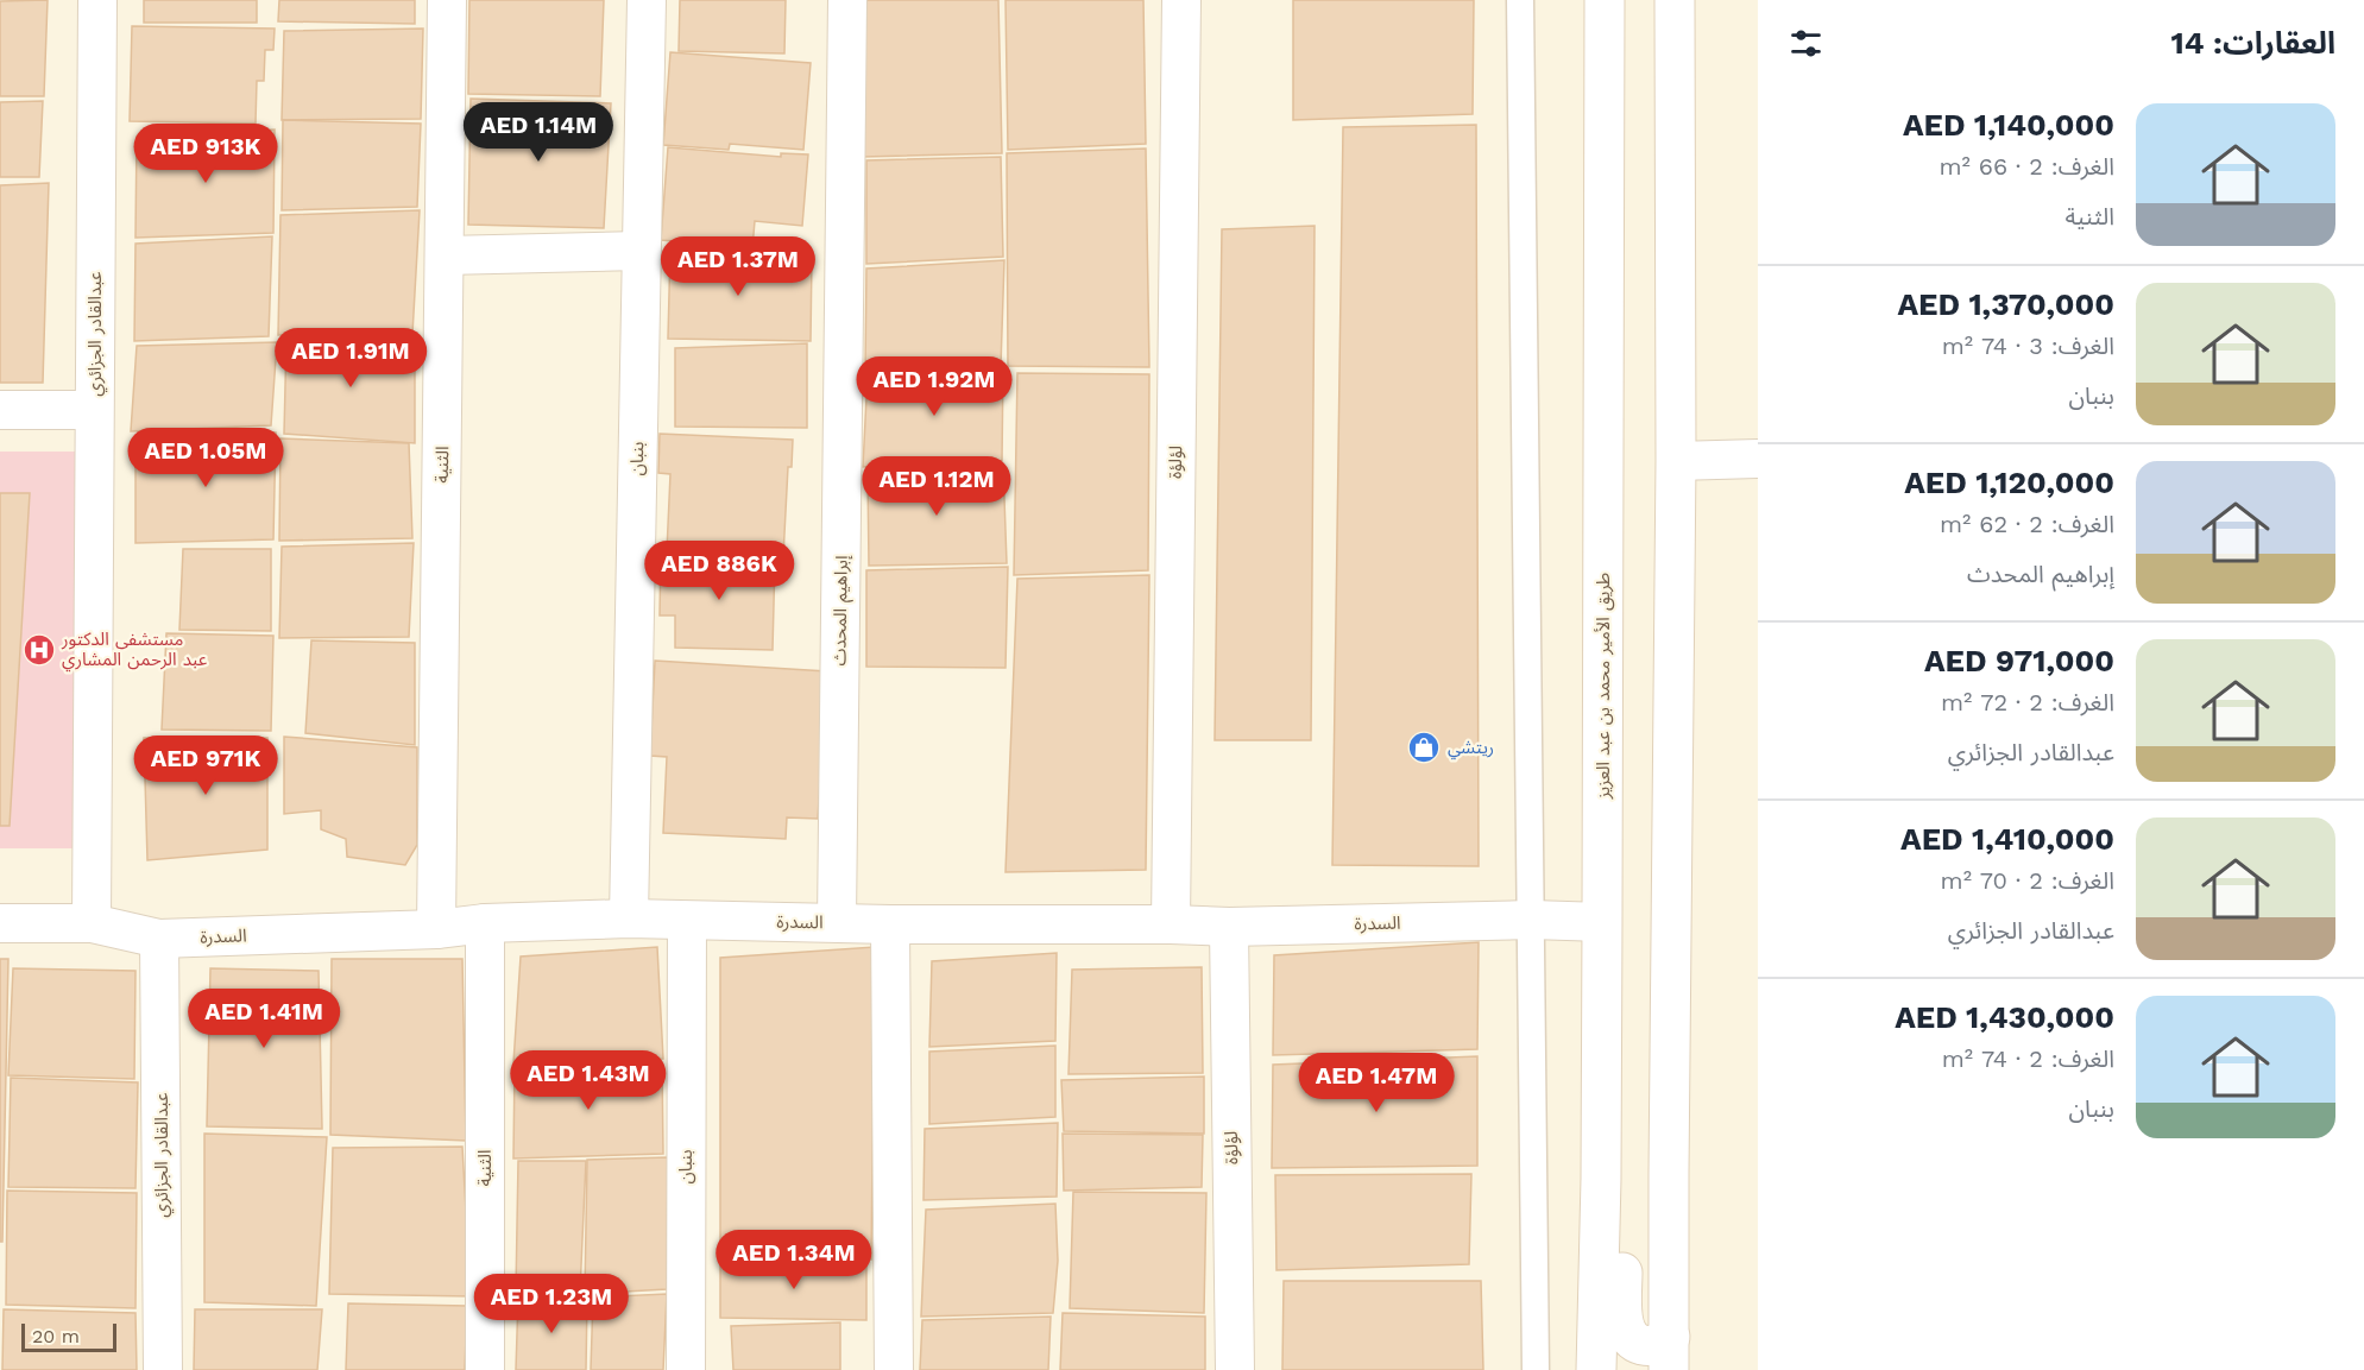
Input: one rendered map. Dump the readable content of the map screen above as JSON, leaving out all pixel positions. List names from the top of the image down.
{
  "streets": {
    "main road": ["طريق الأمير محمد بن عبد العزيز"],
    "street": [
      "عبدالقادر الجزائري",
      "بنبان",
      "لؤلؤة",
      "الثنية",
      "إبراهيم المحدث",
      "السدرة"
    ]
  },
  "crossings": [
    ["عبدالقادر الجزائري", "السدرة"],
    ["بنبان", "السدرة"],
    ["لؤلؤة", "السدرة"],
    ["الثنية", "السدرة"],
    ["إبراهيم المحدث", "السدرة"],
    ["طريق الأمير محمد بن عبد العزيز", "السدرة"]
  ],
  "places": {
    "hospital": ["مستشفى الدكتور عبد الرحمن المشاري"],
    "shop": ["ريتشي"]
  },
  "scale_bar": "20 m",
  "page": {
    "heading": "العقارات: 14",
    "list": [
      {
        "name": "AED 1,140,000",
        "note": "الغرف: 2 · 66 m² · الثنية"
      },
      {
        "name": "AED 1,370,000",
        "note": "الغرف: 3 · 74 m² · بنبان"
      },
      {
        "name": "AED 1,120,000",
        "note": "الغرف: 2 · 62 m² · إبراهيم المحدث"
      },
      {
        "name": "AED 971,000",
        "note": "الغرف: 2 · 72 m² · عبدالقادر الجزائري"
      },
      {
        "name": "AED 1,410,000",
        "note": "الغرف: 2 · 70 m² · عبدالقادر الجزائري"
      },
      {
        "name": "AED 1,430,000",
        "note": "الغرف: 2 · 74 m² · بنبان"
      }
    ],
    "price": [
      "AED 1.14M",
      "AED 913K",
      "AED 1.37M",
      "AED 1.91M",
      "AED 1.92M",
      "AED 1.05M",
      "AED 1.12M",
      "AED 886K",
      "AED 971K",
      "AED 1.41M",
      "AED 1.43M",
      "AED 1.47M",
      "AED 1.34M",
      "AED 1.23M"
    ],
    "scale": "20 m"
  }
}
